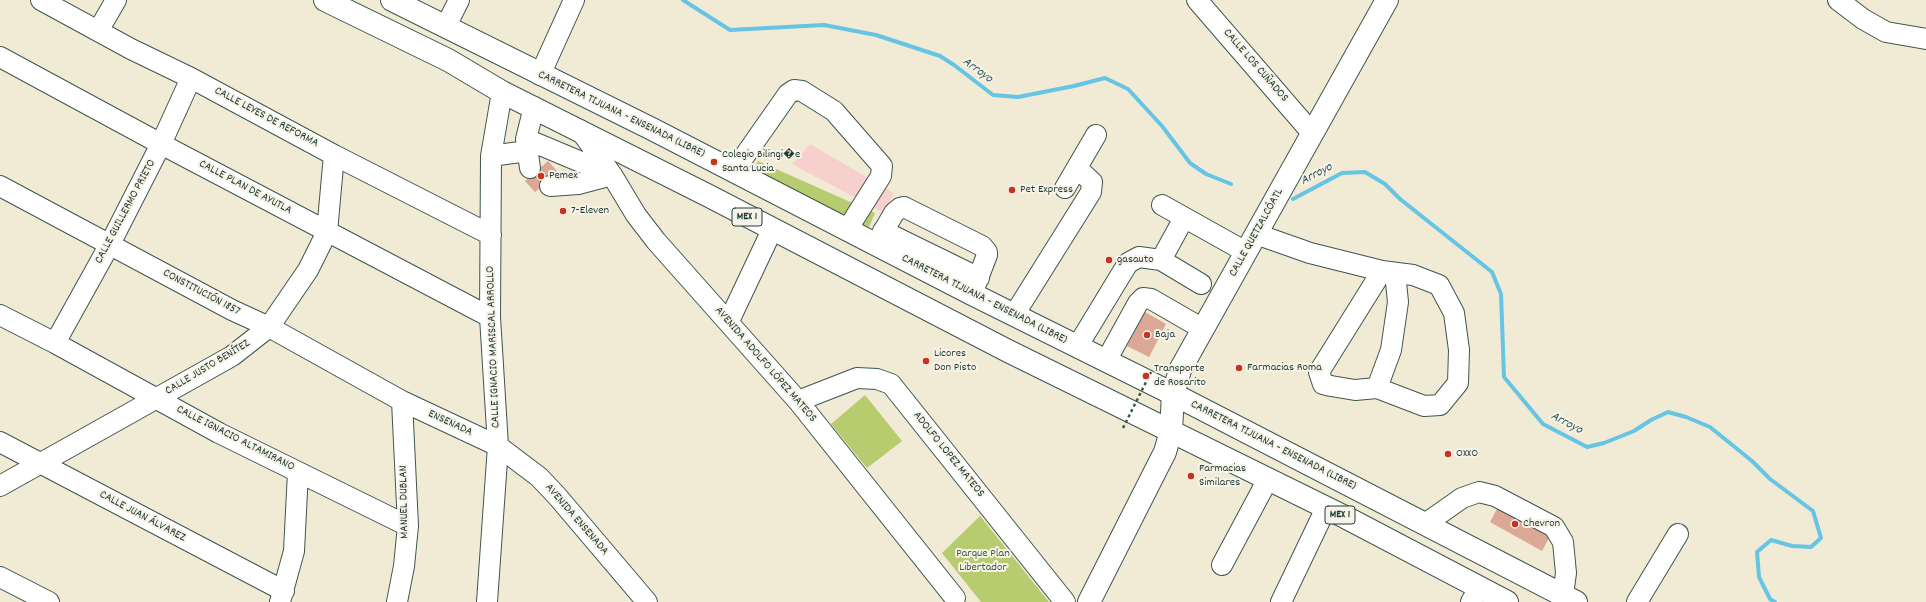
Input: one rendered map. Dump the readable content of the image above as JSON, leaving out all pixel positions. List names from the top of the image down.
{
  "streets": {
    "main road": ["CARRETERA TIJUANA - ENSENADA (LIBRE)", "MEX 1", "CALLE QUETZALCÓATL"],
    "street": [
      "CALLE LOS CUÑADOS",
      "CALLE LEYES DE REFORMA",
      "CALLE PLAN DE AYUTLA",
      "CALLE GUILLERMO PRIETO",
      "CONSTITUCIÓN 1857",
      "CALLE IGNACIO MARISCAL ARROLLO",
      "AVENIDA ADOLFO LÓPEZ MATEOS",
      "CALLE JUSTO BENÍTEZ",
      "ENSENADA",
      "CALLE IGNACIO ALTAMIRANO",
      "ADOLFO LOPEZ MATEOS",
      "MANUEL DUBLAN",
      "CALLE JUAN ÁLVAREZ",
      "AVENIDA ENSENADA"
    ]
  },
  "crossings": [
    ["CALLE LOS CUÑADOS", "CALLE QUETZALCÓATL"],
    ["CARRETERA TIJUANA - ENSENADA (LIBRE)", "CALLE QUETZALCÓATL"],
    ["CALLE LEYES DE REFORMA", "CALLE GUILLERMO PRIETO"],
    ["CALLE LEYES DE REFORMA", "CALLE IGNACIO MARISCAL ARROLLO"],
    ["CALLE LEYES DE REFORMA", "CALLE JUSTO BENÍTEZ"],
    ["CALLE PLAN DE AYUTLA", "CALLE GUILLERMO PRIETO"],
    ["CALLE PLAN DE AYUTLA", "CALLE IGNACIO MARISCAL ARROLLO"],
    ["CALLE PLAN DE AYUTLA", "CALLE JUSTO BENÍTEZ"],
    ["CALLE GUILLERMO PRIETO", "CONSTITUCIÓN 1857"],
    ["CALLE GUILLERMO PRIETO", "CALLE IGNACIO ALTAMIRANO"],
    ["MEX 1", "CALLE QUETZALCÓATL"],
    ["MEX 1", "CALLE IGNACIO MARISCAL ARROLLO"],
    ["MEX 1", "AVENIDA ADOLFO LÓPEZ MATEOS"],
    ["CONSTITUCIÓN 1857", "CALLE JUSTO BENÍTEZ"],
    ["CONSTITUCIÓN 1857", "ENSENADA"],
    ["CONSTITUCIÓN 1857", "MANUEL DUBLAN"],
    ["CALLE IGNACIO MARISCAL ARROLLO", "ENSENADA"],
    ["CALLE IGNACIO MARISCAL ARROLLO", "AVENIDA ENSENADA"],
    ["AVENIDA ADOLFO LÓPEZ MATEOS", "ADOLFO LOPEZ MATEOS"],
    ["CALLE JUSTO BENÍTEZ", "CALLE IGNACIO ALTAMIRANO"],
    ["CALLE JUSTO BENÍTEZ", "CALLE JUAN ÁLVAREZ"],
    ["ENSENADA", "MANUEL DUBLAN"],
    ["ENSENADA", "AVENIDA ENSENADA"],
    ["CALLE IGNACIO ALTAMIRANO", "MANUEL DUBLAN"]
  ],
  "water": ["Arroyo"],
  "parks": ["Parque Plan Libertador"],
  "places": [
    "Colegio Bilingi�e Santa Lucia",
    "Pemex",
    "Pet Express",
    "7-Eleven",
    "gasauto",
    "Baja",
    "Licores Don Pisto",
    "Farmacias Roma",
    "Transporte de Rosarito",
    "OXXO",
    "Farmacias Similares",
    "Chevron"
  ]
}
